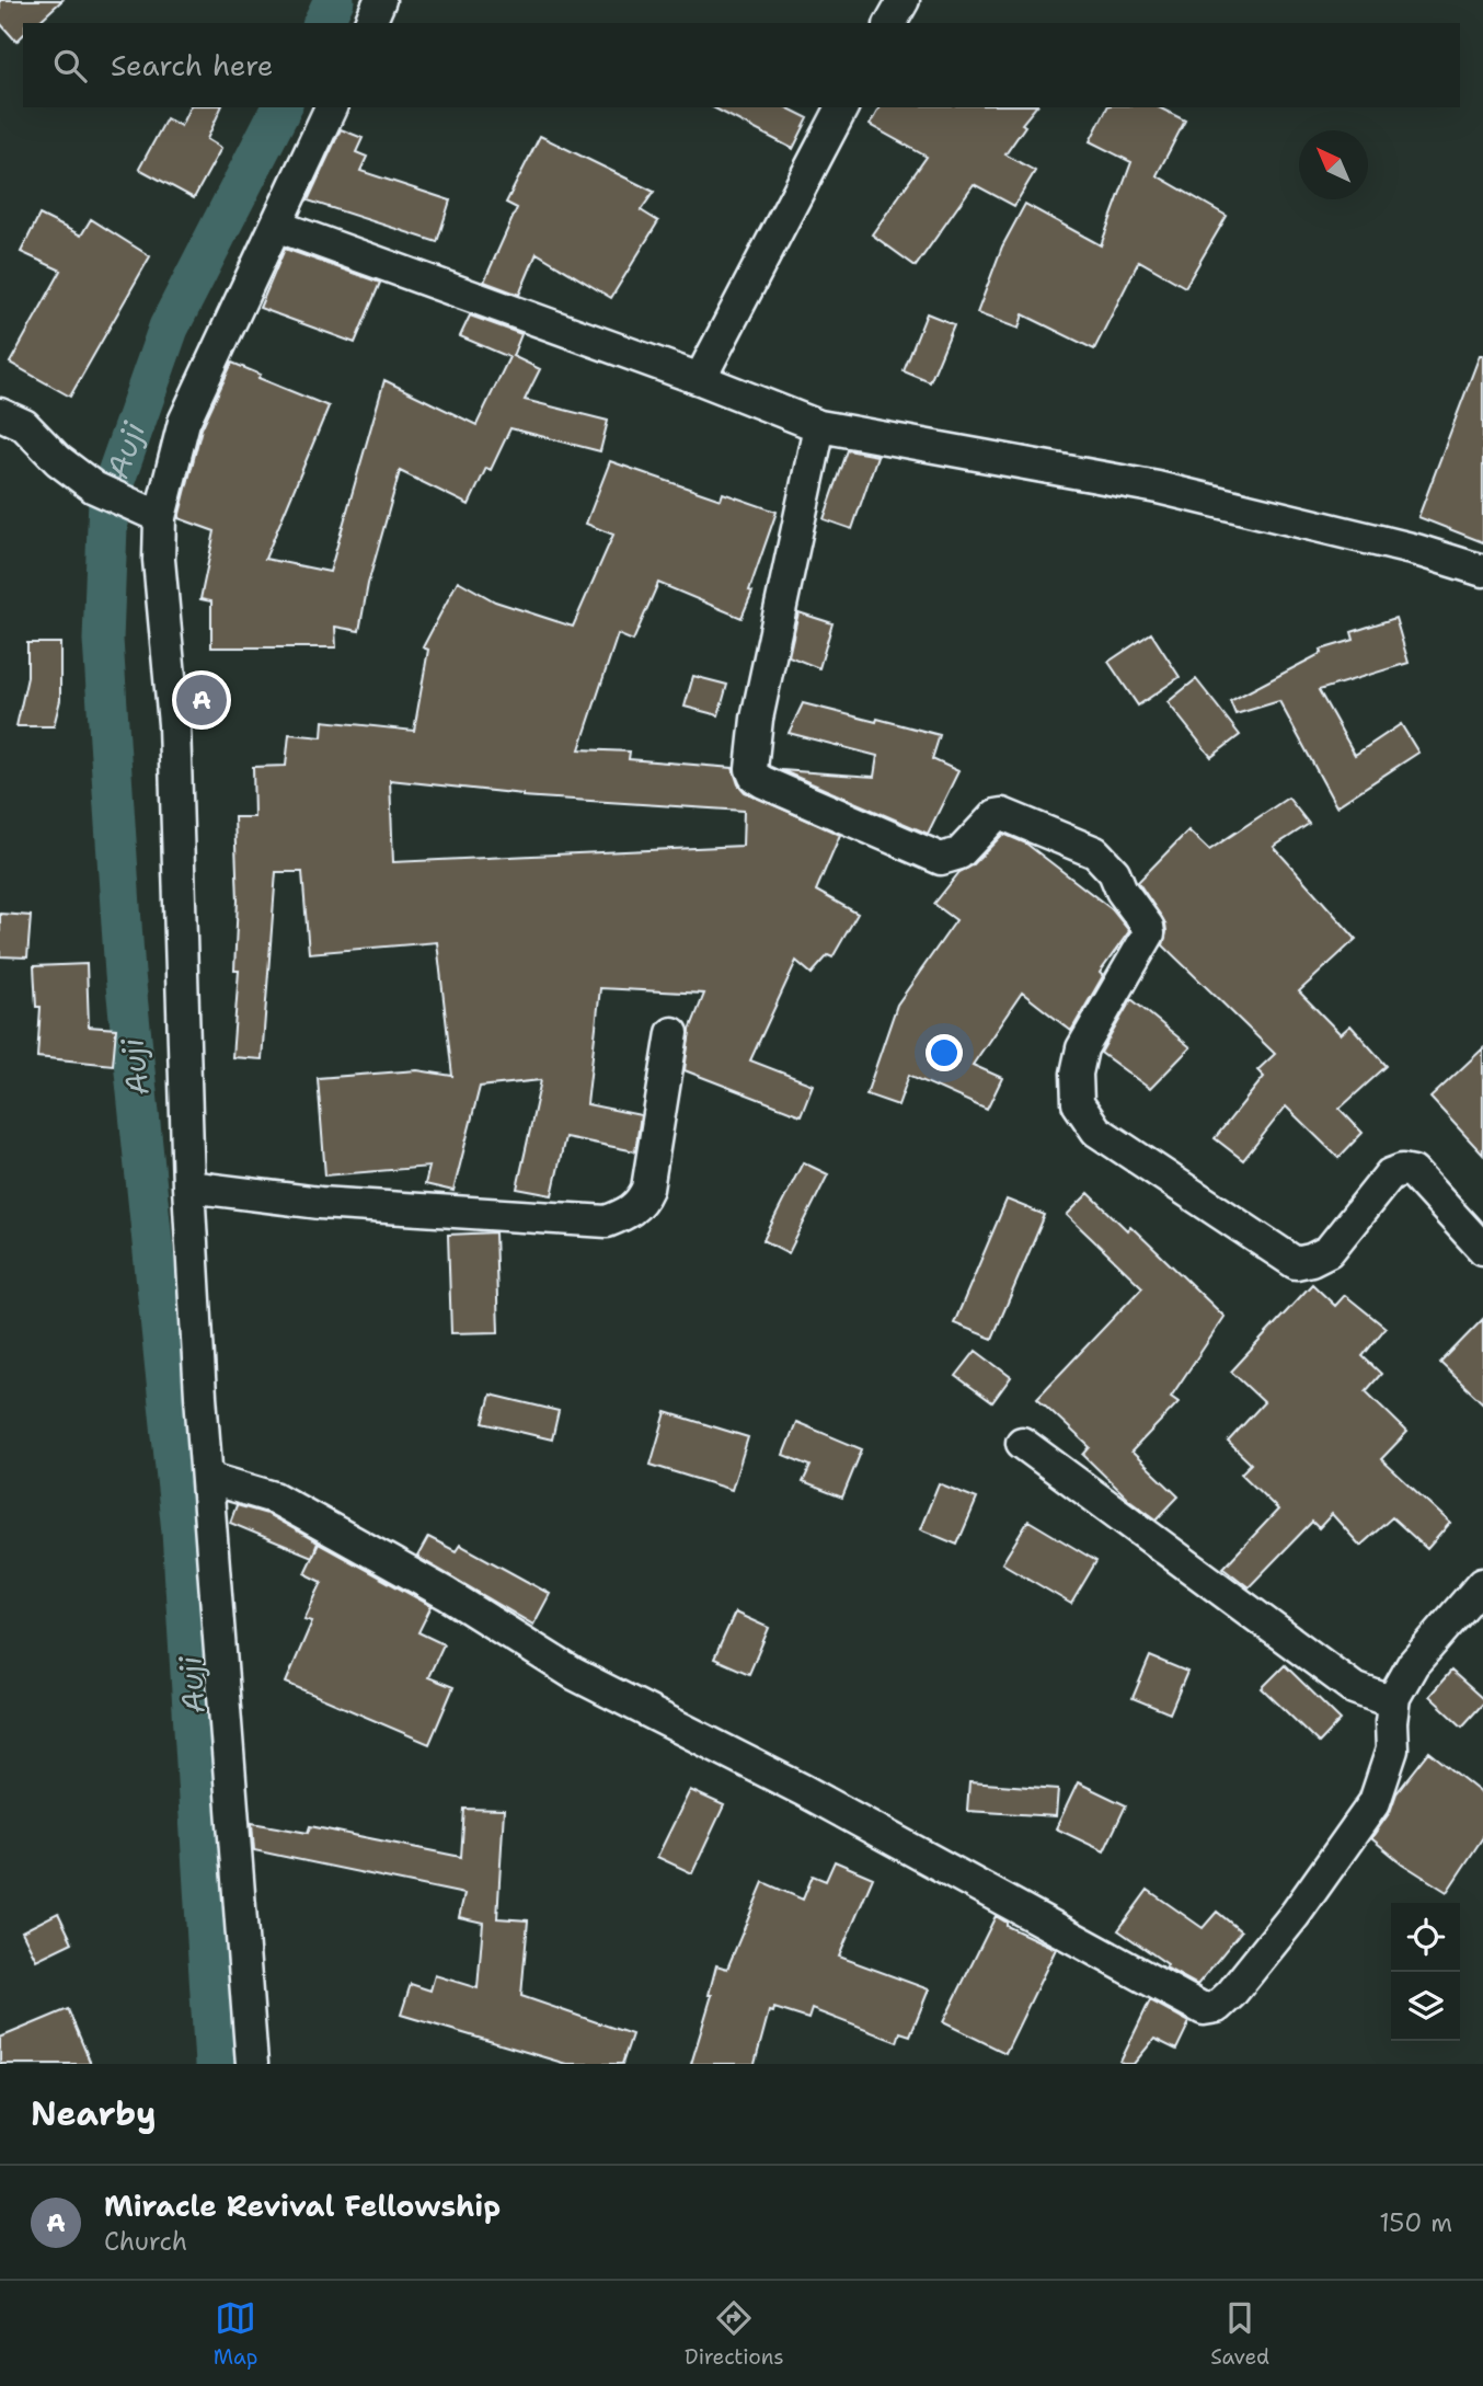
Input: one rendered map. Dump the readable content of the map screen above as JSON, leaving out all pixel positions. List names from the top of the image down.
{
  "water": ["Auji"],
  "north": "top left",
  "page": {
    "search": "Search here",
    "pins": "A",
    "heading": "Nearby",
    "list": [
      {
        "mark": "A",
        "name": "Miracle Revival Fellowship",
        "note": "Church",
        "value": "150 m"
      }
    ],
    "nav": ["Map", "Directions", "Saved"]
  }
}
